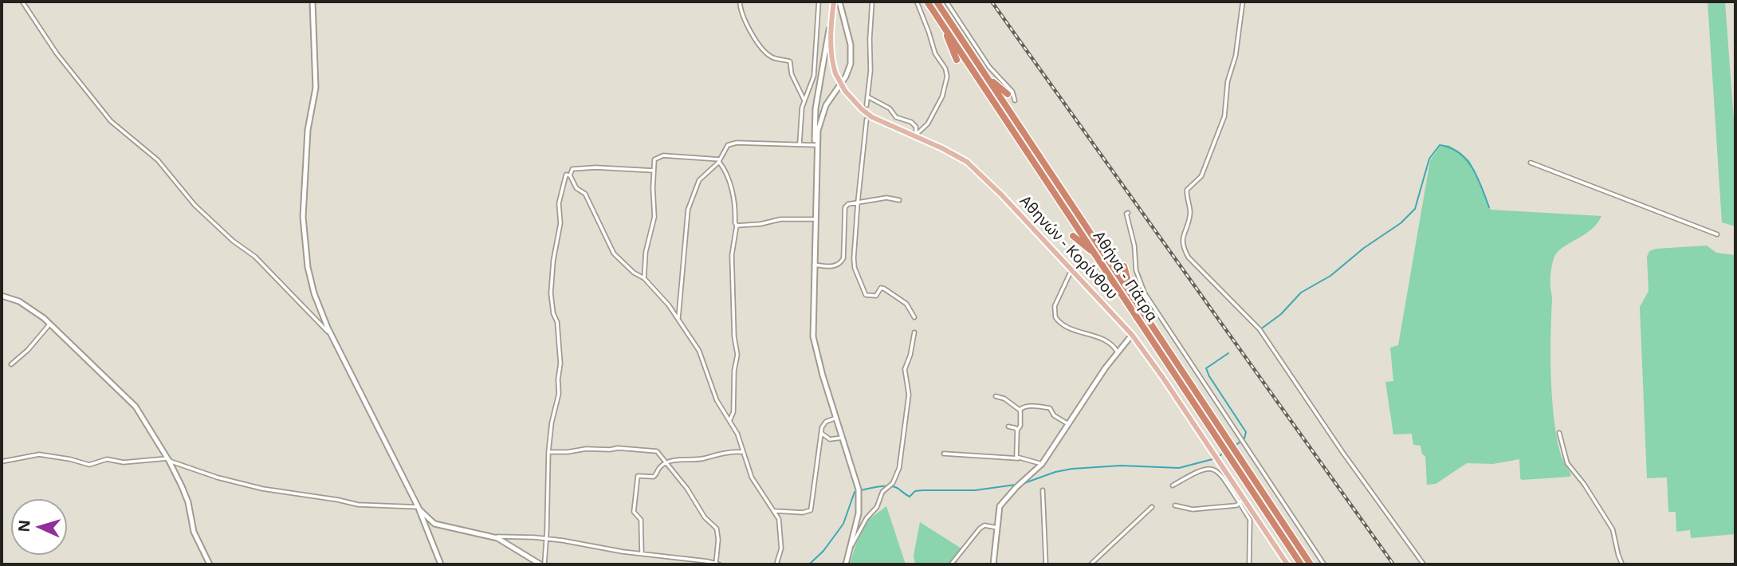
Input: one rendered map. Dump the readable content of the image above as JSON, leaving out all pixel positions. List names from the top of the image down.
{
  "streets": {
    "highway": ["Αθήνα - Πάτρα"],
    "main road": ["Αθηνών - Κορίνθου"]
  },
  "north": "left"
}
